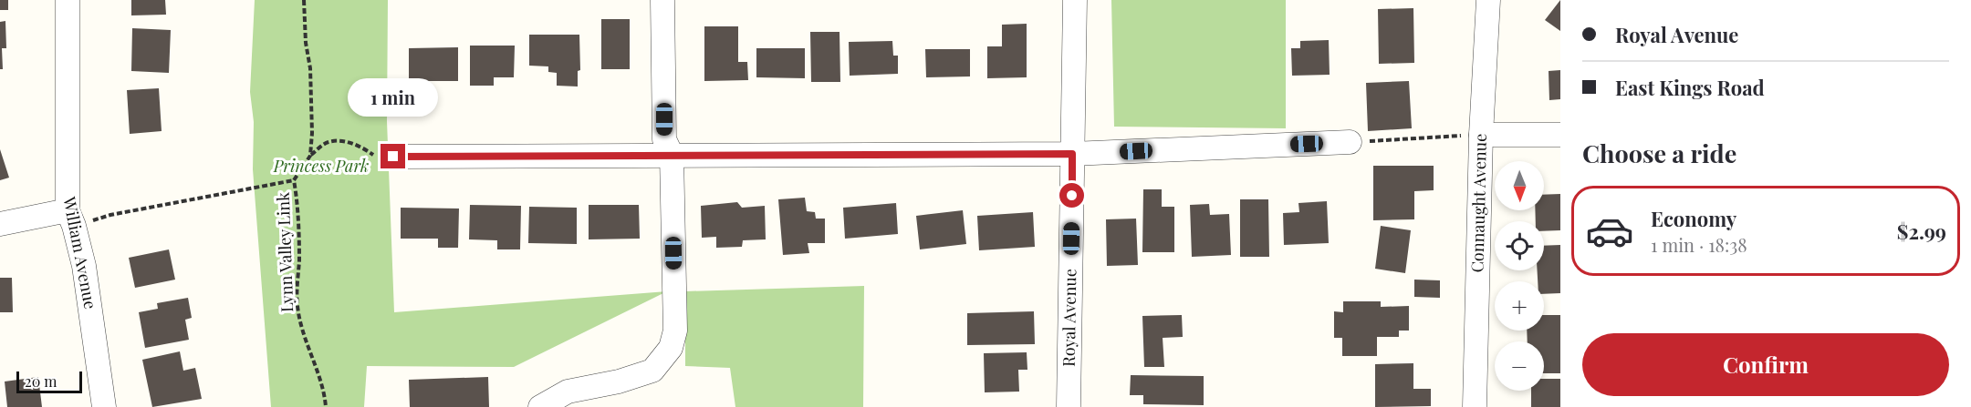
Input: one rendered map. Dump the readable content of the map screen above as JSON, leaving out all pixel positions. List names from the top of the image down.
{
  "streets": {
    "street": ["Connaught Avenue", "William Avenue", "Royal Avenue"],
    "path": ["Lynn Valley Link"]
  },
  "parks": ["Princess Park"],
  "scale_bar": "20 m",
  "north": "bottom",
  "page": {
    "banner": ["Royal Avenue", "East Kings Road"],
    "bubble": "1 min",
    "heading": "Choose a ride",
    "map_buttons": ["+", "−"],
    "list": [
      {
        "name": "Economy",
        "note": "1 min · 18:38",
        "value": "$2.99"
      }
    ],
    "buttons": "Confirm",
    "scale": "20 m"
  }
}
